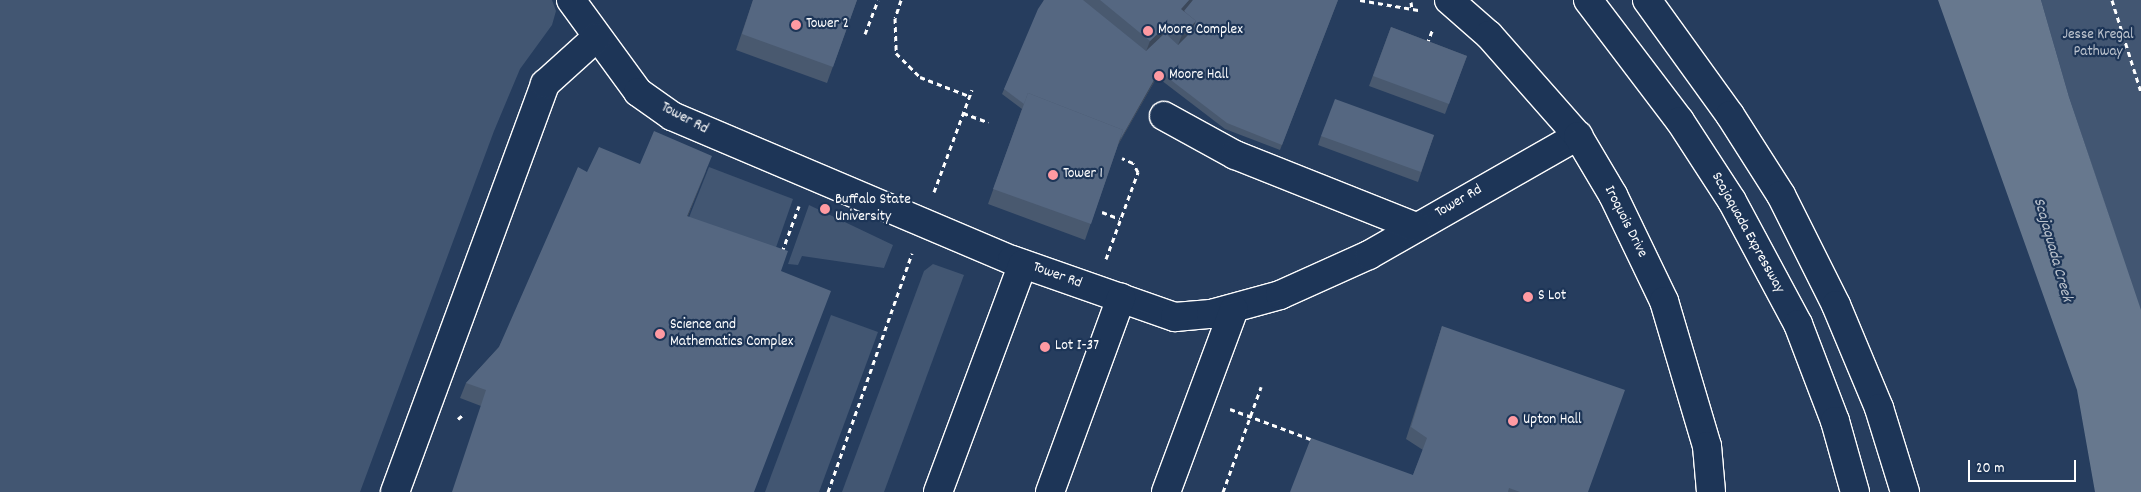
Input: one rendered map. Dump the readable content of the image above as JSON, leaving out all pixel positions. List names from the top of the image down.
{
  "streets": {
    "main road": ["Tower Rd", "Iroquois Drive", "Scajaquada Expressway"]
  },
  "crossings": [
    ["Tower Rd", "Iroquois Drive"]
  ],
  "water": ["Scajaquada Creek"],
  "parks": ["Jesse Kregal Pathway"],
  "places": [
    "Tower 2",
    "Moore Complex",
    "Moore Hall",
    "Tower 1",
    "Buffalo State University",
    "S Lot",
    "Science and Mathematics Complex",
    "Lot I-37",
    "Upton Hall"
  ],
  "scale_bar": "20 m"
}
